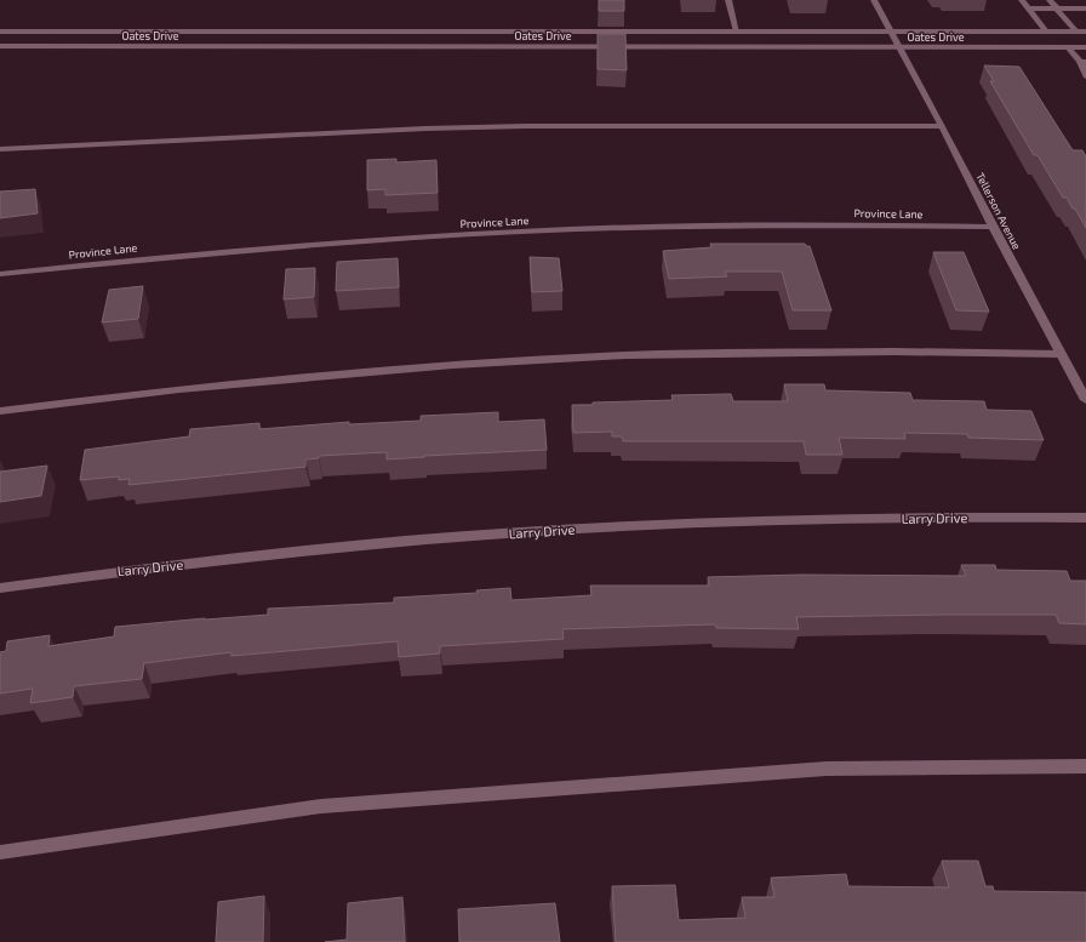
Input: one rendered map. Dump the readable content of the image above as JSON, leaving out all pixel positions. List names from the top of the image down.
{
  "streets": {
    "main road": [
      "Oates Drive",
      "Tellerson Avenue",
      "Province Lane",
      "Larry Drive"
    ]
  },
  "crossings": [
    ["Oates Drive", "Tellerson Avenue"],
    ["Tellerson Avenue", "Province Lane"]
  ]
}
